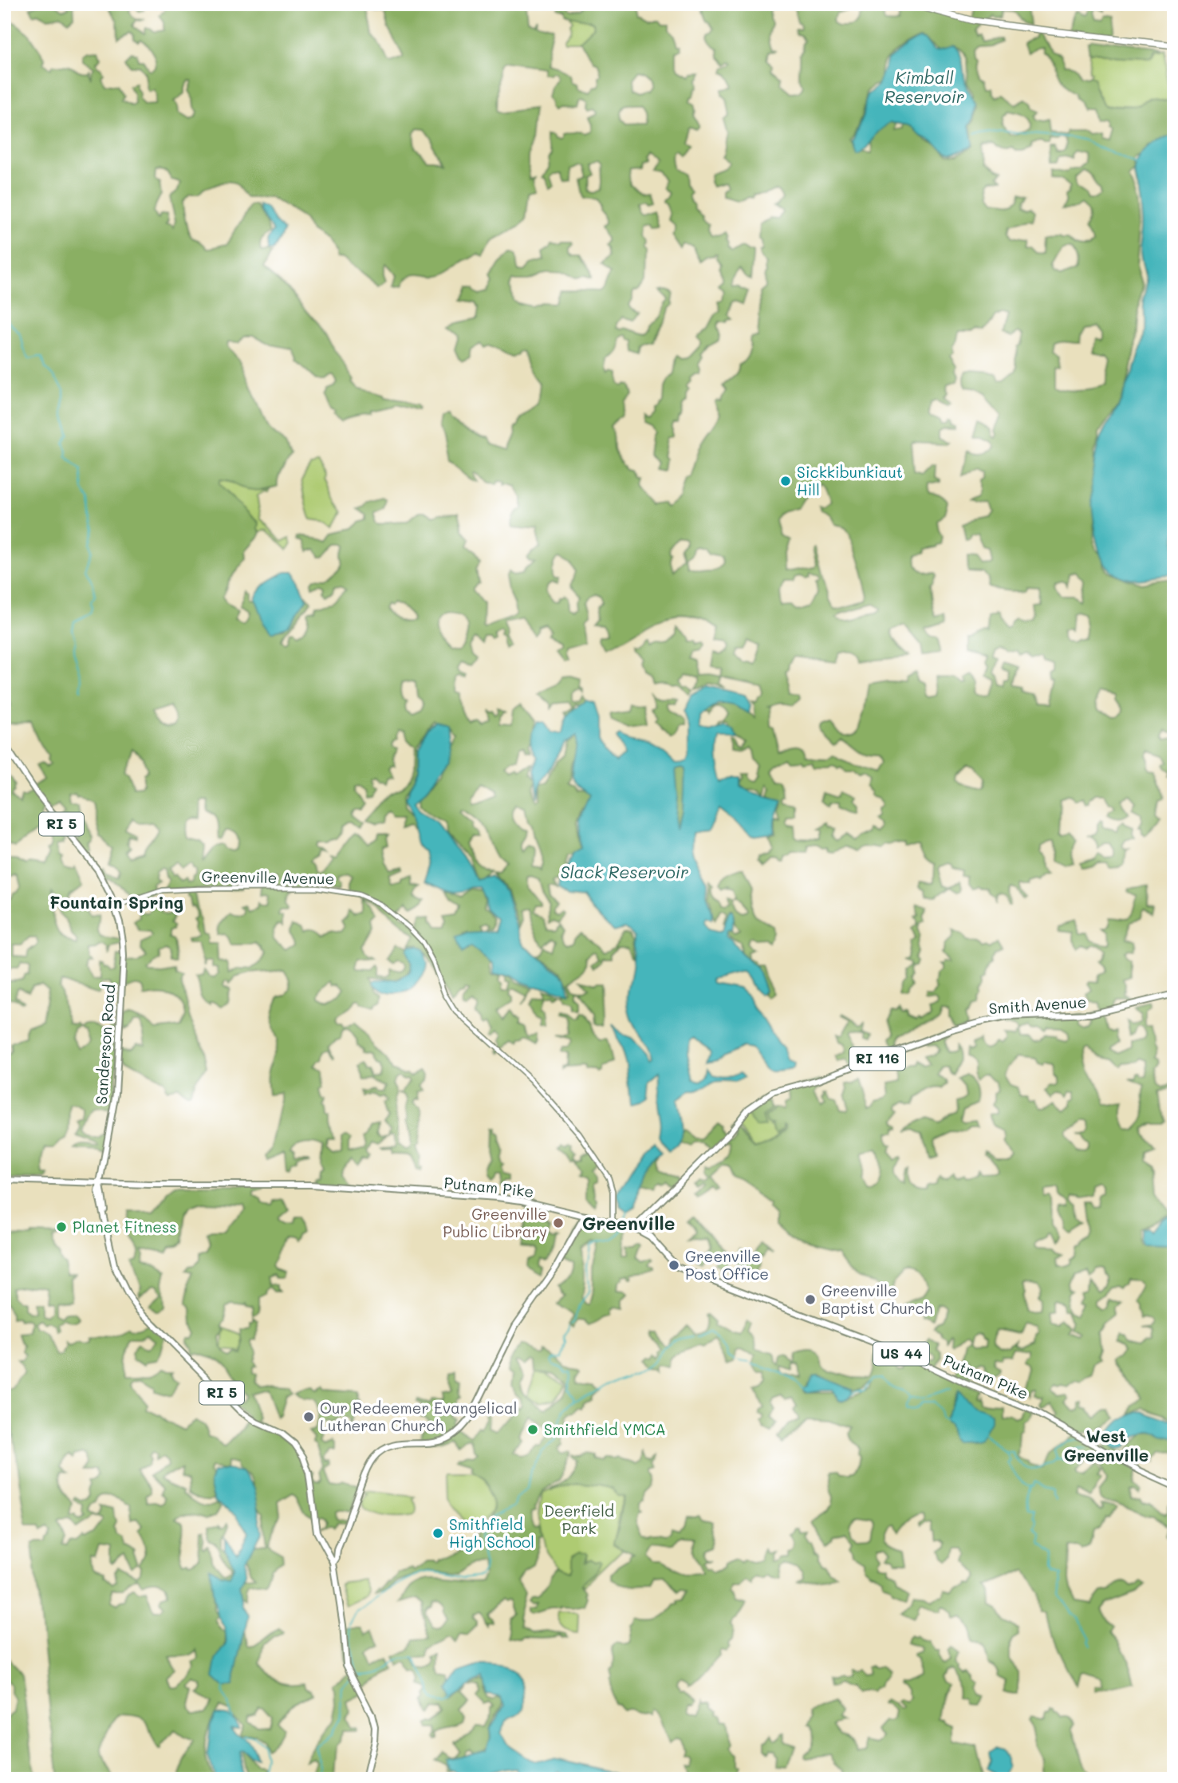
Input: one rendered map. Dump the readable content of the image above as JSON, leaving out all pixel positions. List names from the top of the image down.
{
  "streets": {
    "main road": [
      "RI 5",
      "Greenville Avenue",
      "Smith Avenue",
      "Sanderson Road",
      "RI 116",
      "Putnam Pike",
      "US 44"
    ]
  },
  "crossings": [
    ["RI 5", "Greenville Avenue"],
    ["RI 5", "Sanderson Road"],
    ["RI 5", "Putnam Pike"],
    ["Greenville Avenue", "Sanderson Road"],
    ["Greenville Avenue", "Putnam Pike"],
    ["Smith Avenue", "Putnam Pike"],
    ["Sanderson Road", "Putnam Pike"]
  ],
  "districts": ["Fountain Spring", "Greenville", "West Greenville"],
  "water": ["Kimball Reservoir", "Slack Reservoir"],
  "parks": ["Deerfield Park"],
  "places": [
    "Sickkibunkiaut Hill",
    "Greenville Public Library",
    "Planet Fitness",
    "Greenville Post Office",
    "Greenville Baptist Church",
    "Our Redeemer Evangelical Lutheran Church",
    "Smithfield YMCA",
    "Smithfield High School"
  ]
}
